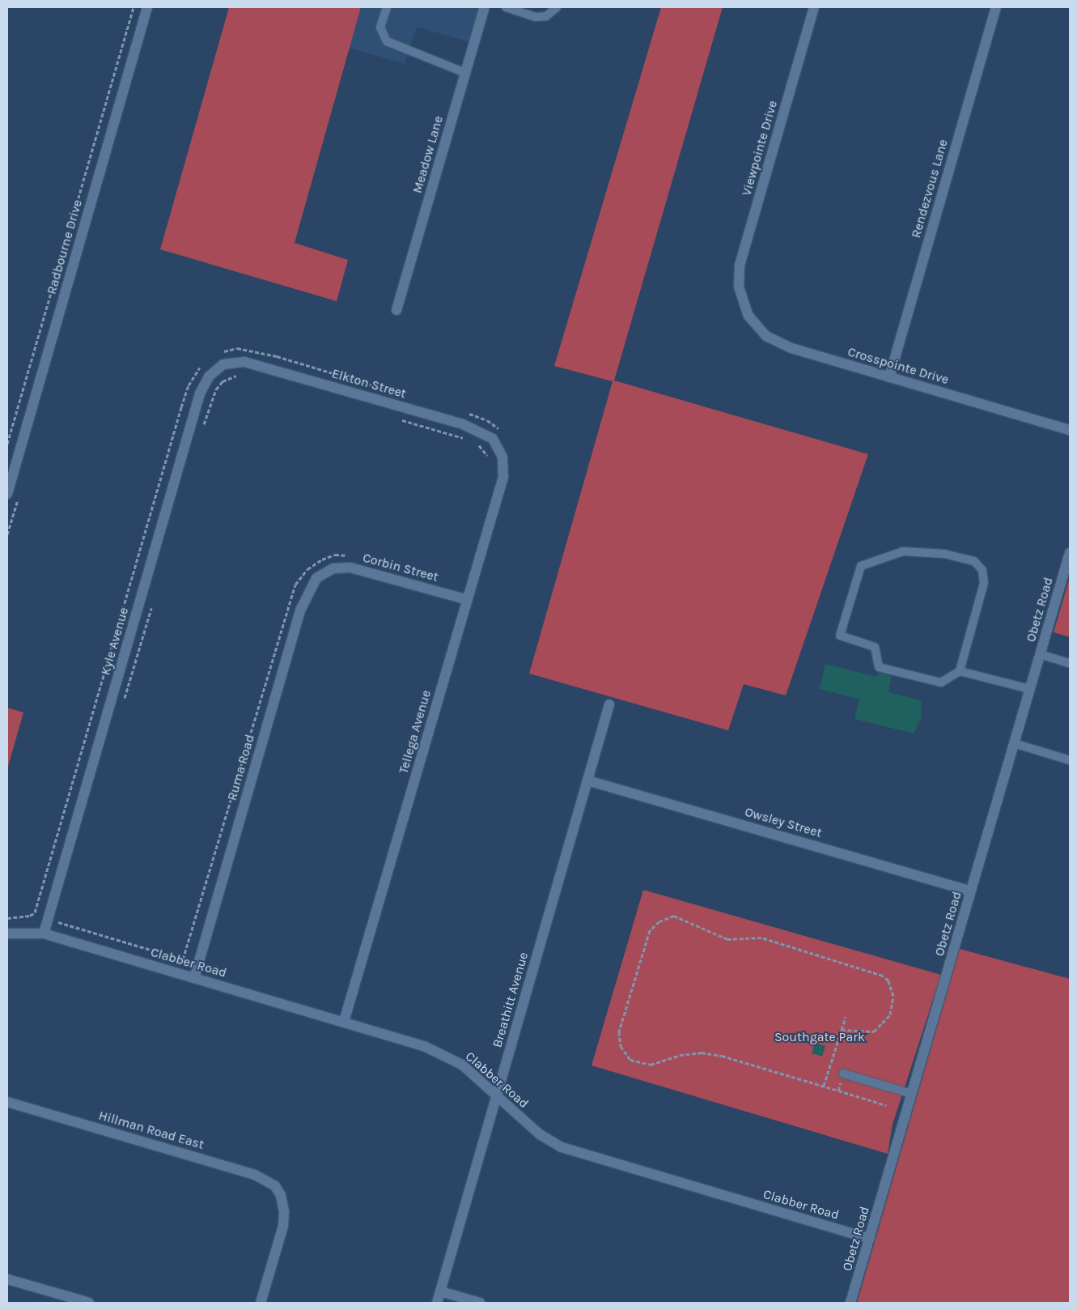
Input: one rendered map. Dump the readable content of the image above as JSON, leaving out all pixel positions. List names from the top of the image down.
{
  "streets": {
    "street": [
      "Viewpointe Drive",
      "Meadow Lane",
      "Rendezvous Lane",
      "Radbourne Drive",
      "Crosspointe Drive",
      "Elkton Street",
      "Corbin Street",
      "Obetz Road",
      "Kyle Avenue",
      "Tellega Avenue",
      "Ruma Road",
      "Owsley Street",
      "Clabber Road",
      "Breathitt Avenue",
      "Hillman Road East"
    ]
  },
  "crossings": [
    ["Viewpointe Drive", "Crosspointe Drive"],
    ["Rendezvous Lane", "Crosspointe Drive"],
    ["Elkton Street", "Kyle Avenue"],
    ["Elkton Street", "Tellega Avenue"],
    ["Corbin Street", "Tellega Avenue"],
    ["Corbin Street", "Ruma Road"],
    ["Obetz Road", "Owsley Street"],
    ["Obetz Road", "Clabber Road"],
    ["Kyle Avenue", "Clabber Road"],
    ["Tellega Avenue", "Clabber Road"],
    ["Ruma Road", "Clabber Road"],
    ["Owsley Street", "Breathitt Avenue"],
    ["Clabber Road", "Breathitt Avenue"]
  ],
  "parks": ["Southgate Park"]
}
